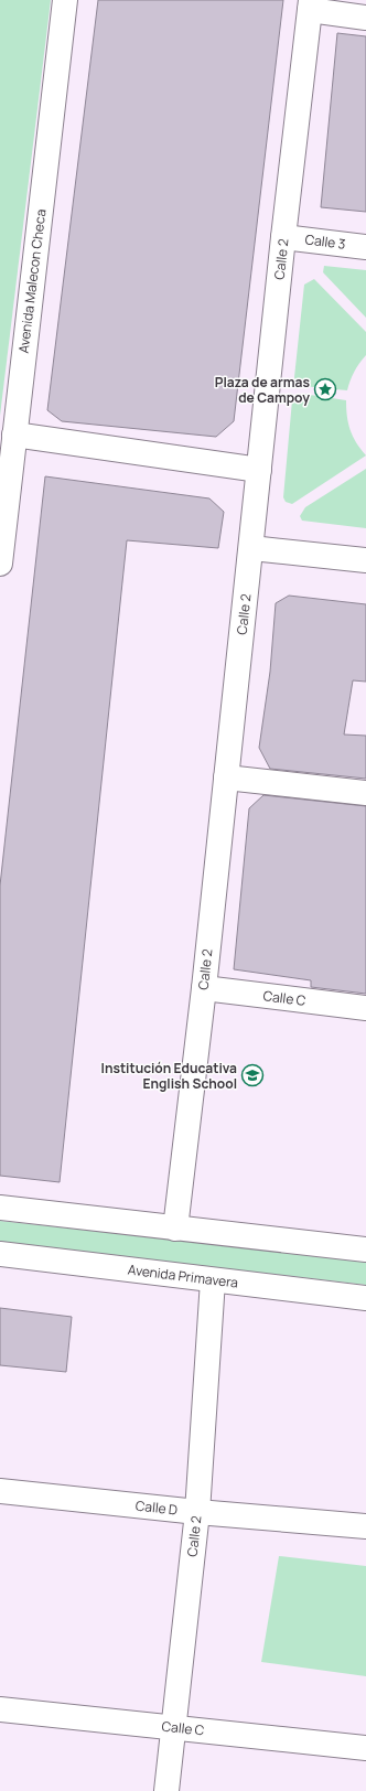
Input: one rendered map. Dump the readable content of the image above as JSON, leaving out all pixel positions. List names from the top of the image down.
{
  "streets": {
    "street": [
      "Calle 3",
      "Calle 2",
      "Avenida Malecon Checa",
      "Calle C",
      "Avenida Primavera",
      "Calle D"
    ]
  },
  "crossings": [
    ["Calle 3", "Calle 2"],
    ["Calle 2", "Calle C"],
    ["Calle 2", "Avenida Primavera"],
    ["Calle 2", "Calle D"]
  ],
  "places": {
    "place": ["Plaza de armas de Campoy"],
    "school or university": ["Institución Educativa English School"]
  }
}
